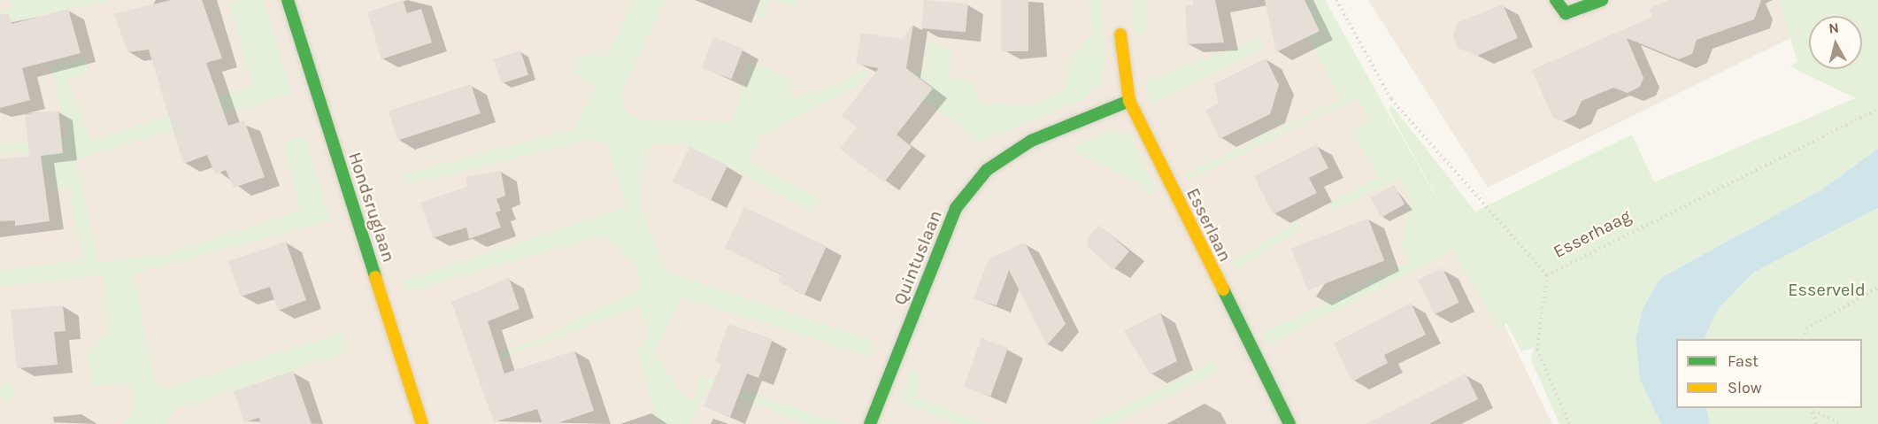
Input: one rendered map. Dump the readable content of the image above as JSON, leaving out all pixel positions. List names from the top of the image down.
{
  "streets": {
    "street": ["Hondsruglaan", "Esserlaan", "Quintuslaan"],
    "path": ["Esserhaag"]
  },
  "crossings": [
    ["Esserlaan", "Quintuslaan"]
  ],
  "parks": ["Esserveld"],
  "legend": ["Fast", "Slow"],
  "north": "top"
}
